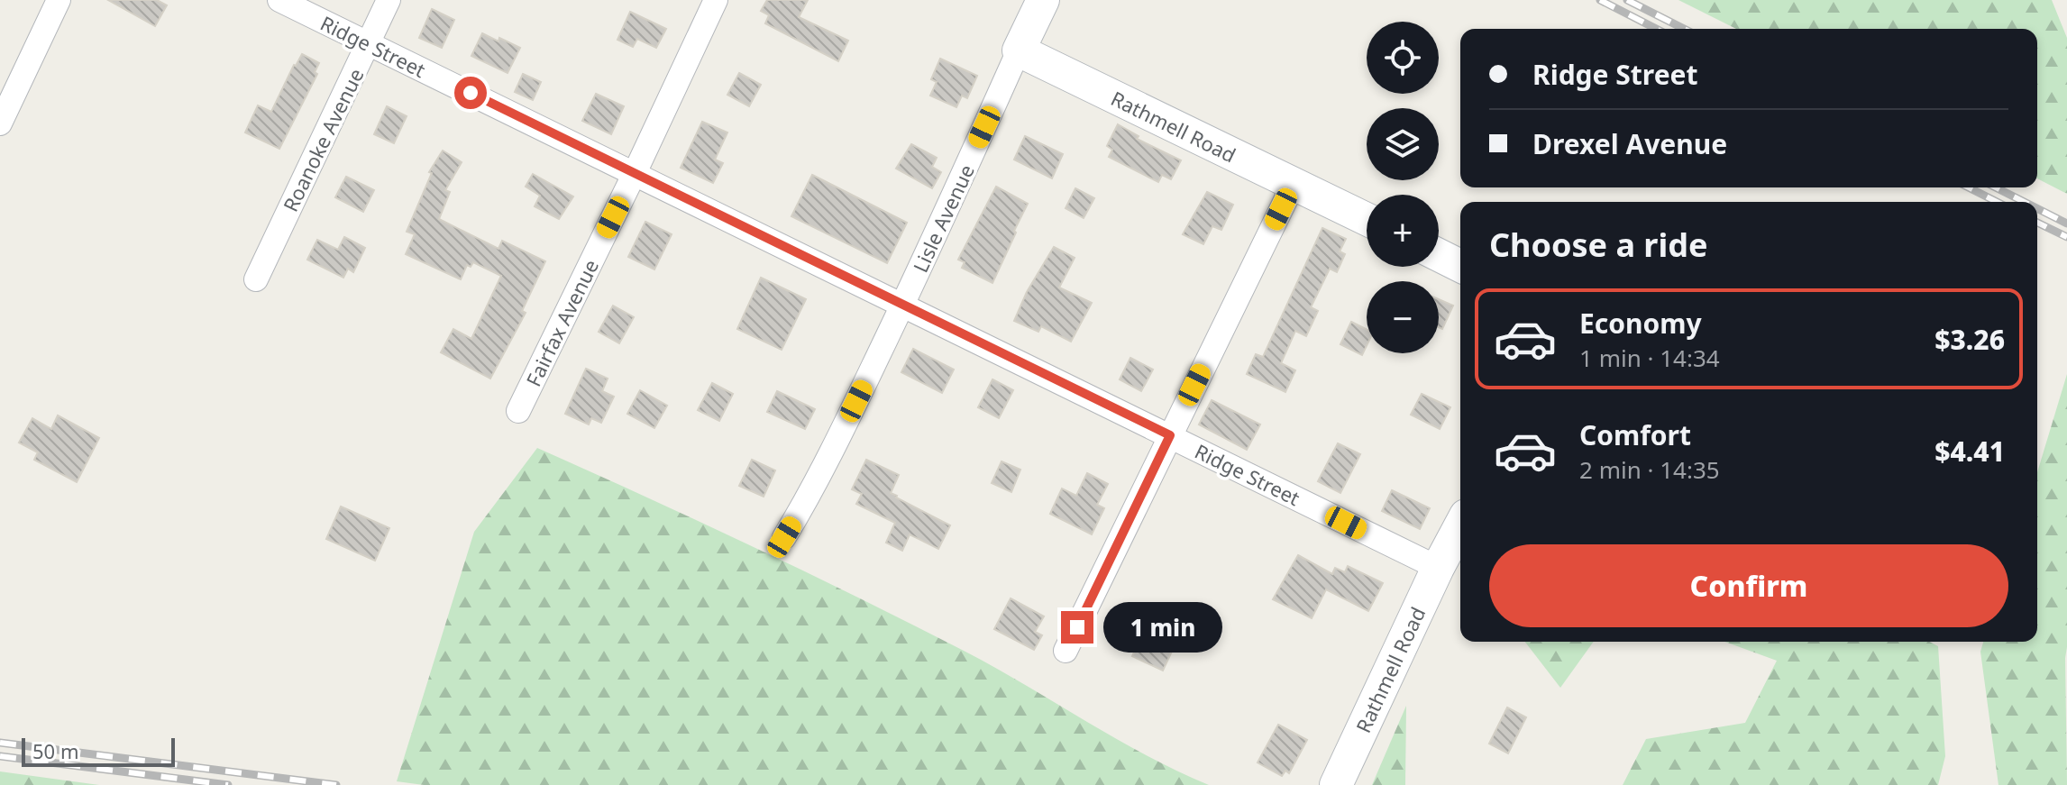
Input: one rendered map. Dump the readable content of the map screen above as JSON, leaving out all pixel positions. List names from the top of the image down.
{
  "streets": {
    "street": [
      "Ridge Street",
      "Rathmell Road",
      "Roanoke Avenue",
      "Lisle Avenue",
      "Fairfax Avenue"
    ]
  },
  "crossings": [
    ["Ridge Street", "Rathmell Road"],
    ["Ridge Street", "Roanoke Avenue"],
    ["Ridge Street", "Lisle Avenue"],
    ["Ridge Street", "Fairfax Avenue"],
    ["Rathmell Road", "Lisle Avenue"]
  ],
  "scale_bar": "50 m",
  "page": {
    "map_buttons": ["+", "−"],
    "banner": ["Ridge Street", "Drexel Avenue"],
    "heading": "Choose a ride",
    "list": [
      {
        "name": "Economy",
        "note": "1 min · 14:34",
        "value": "$3.26"
      },
      {
        "name": "Comfort",
        "note": "2 min · 14:35",
        "value": "$4.41"
      }
    ],
    "buttons": "Confirm",
    "bubble": "1 min",
    "scale": "50 m"
  }
}
